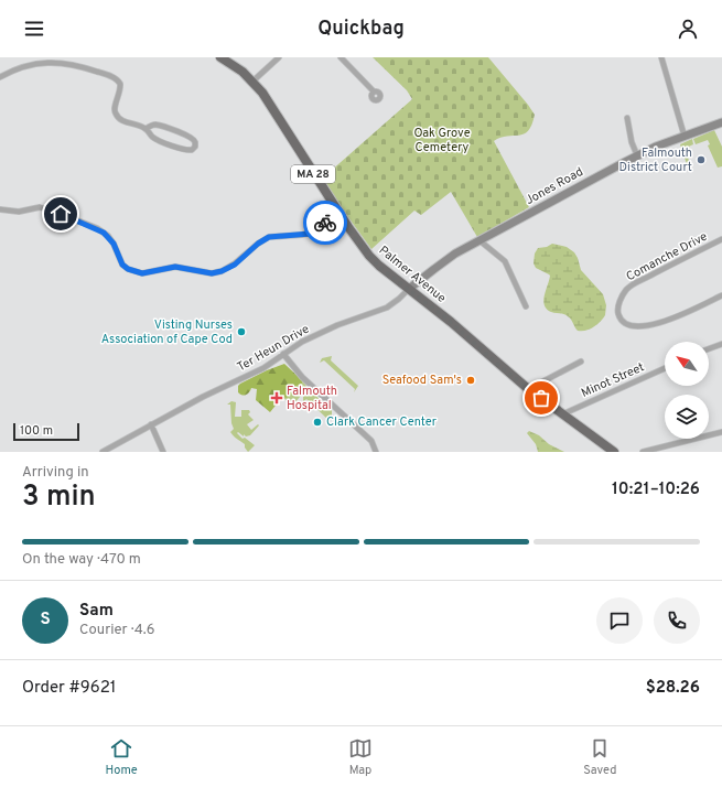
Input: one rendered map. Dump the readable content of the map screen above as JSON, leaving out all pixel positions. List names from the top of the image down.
{
  "streets": {
    "highway": ["MA 28", "Palmer Avenue"],
    "main road": ["Jones Road"],
    "street": ["Comanche Drive", "Ter Heun Drive", "Minot Street"]
  },
  "crossings": [
    ["Jones Road", "Palmer Avenue"],
    ["Jones Road", "Ter Heun Drive"],
    ["Palmer Avenue", "Ter Heun Drive"],
    ["Palmer Avenue", "Minot Street"]
  ],
  "parks": ["Oak Grove Cemetery"],
  "places": {
    "other": [
      "Falmouth District Court",
      "Visting Nurses Association of Cape Cod",
      "Seafood Sam's",
      "Clark Cancer Center"
    ],
    "health": ["Falmouth Hospital"]
  },
  "scale_bar": "100 m",
  "north": "top left",
  "page": {
    "header": "Quickbag",
    "scale": "100 m",
    "heading": ["3 min", "Arriving in", "10:21–10:26"],
    "panel": [
      "Sam",
      "Courier · 4.6",
      "Order #9621",
      "$28.26"
    ],
    "bar": "On the way · 470 m",
    "round": "S",
    "tabs": ["Home", "Map", "Saved"]
  }
}
